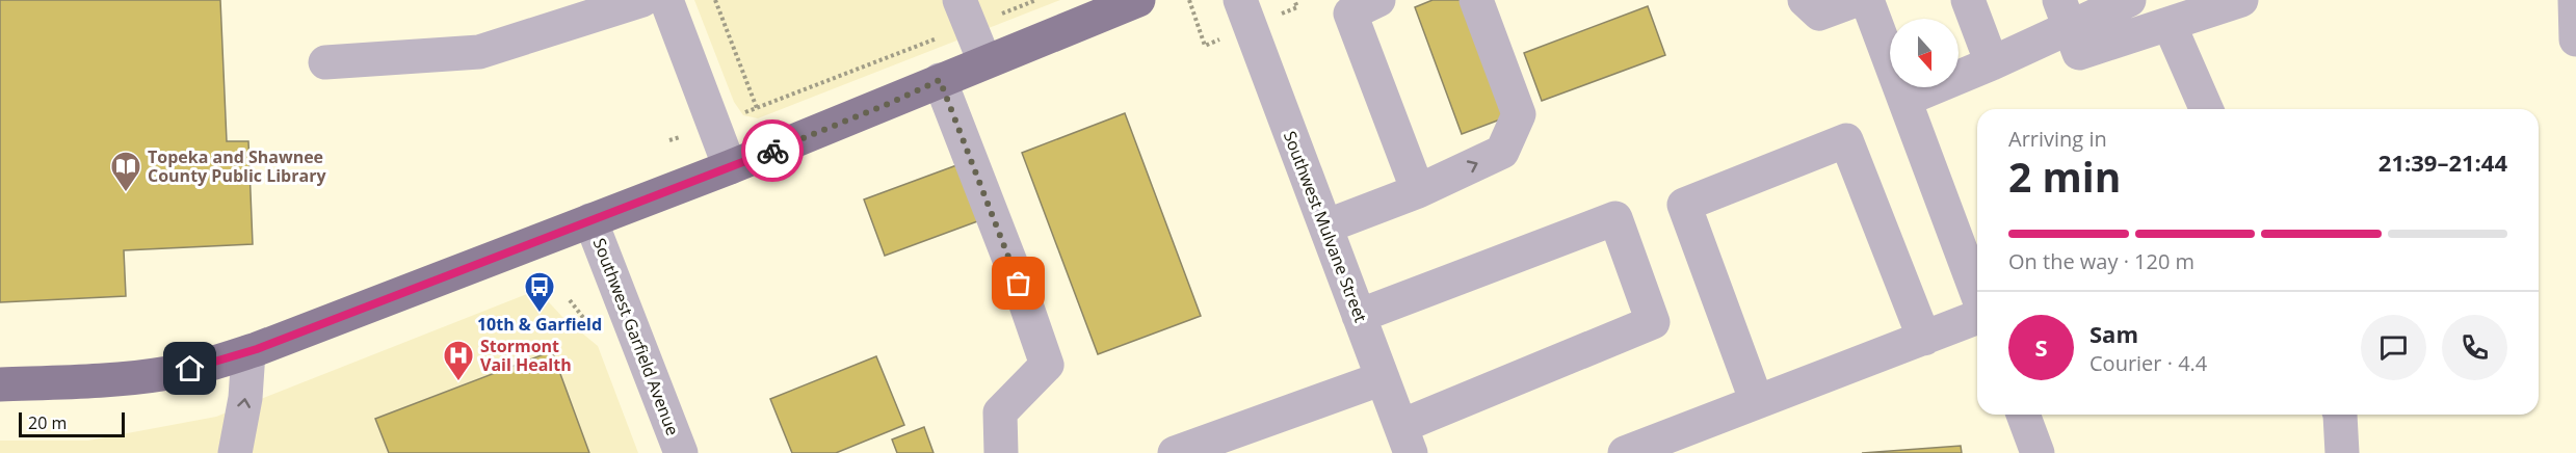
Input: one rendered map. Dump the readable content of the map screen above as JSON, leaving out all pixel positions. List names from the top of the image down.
{
  "streets": {
    "street": ["Southwest Mulvane Street", "Southwest Garfield Avenue"]
  },
  "places": {
    "library": ["Topeka and Shawnee County Public Library"],
    "bus stop": ["10th & Garfield"],
    "hospital": ["Stormont Vail Health"]
  },
  "scale_bar": "20 m",
  "north": "bottom",
  "page": {
    "heading": ["2 min", "Arriving in", "21:39–21:44"],
    "panel": ["Sam", "Courier · 4.4"],
    "bar": "On the way · 120 m",
    "round": "S",
    "scale": "20 m"
  }
}
